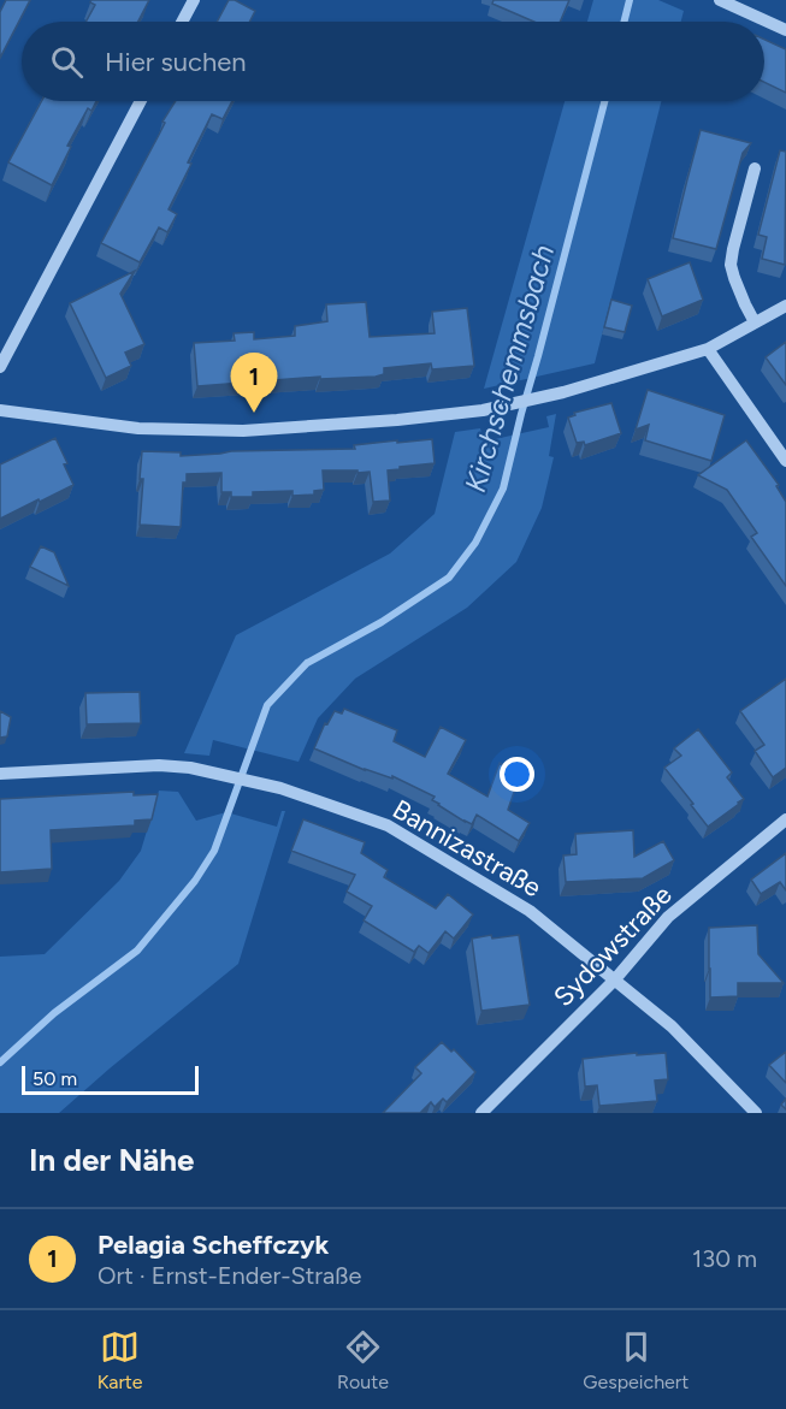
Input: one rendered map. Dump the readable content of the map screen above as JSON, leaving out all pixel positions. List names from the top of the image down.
{
  "streets": {
    "street": ["Bannizastraße", "Sydowstraße"]
  },
  "crossings": [
    ["Bannizastraße", "Sydowstraße"]
  ],
  "water": ["Kirchschemmsbach"],
  "scale_bar": "50 m",
  "page": {
    "search": "Hier suchen",
    "pins": "1",
    "scale": "50 m",
    "heading": "In der Nähe",
    "list": [
      {
        "mark": "1",
        "name": "Pelagia Scheffczyk",
        "note": "Ort · Ernst-Ender-Straße",
        "value": "130 m"
      }
    ],
    "nav": ["Karte", "Route", "Gespeichert"]
  }
}
